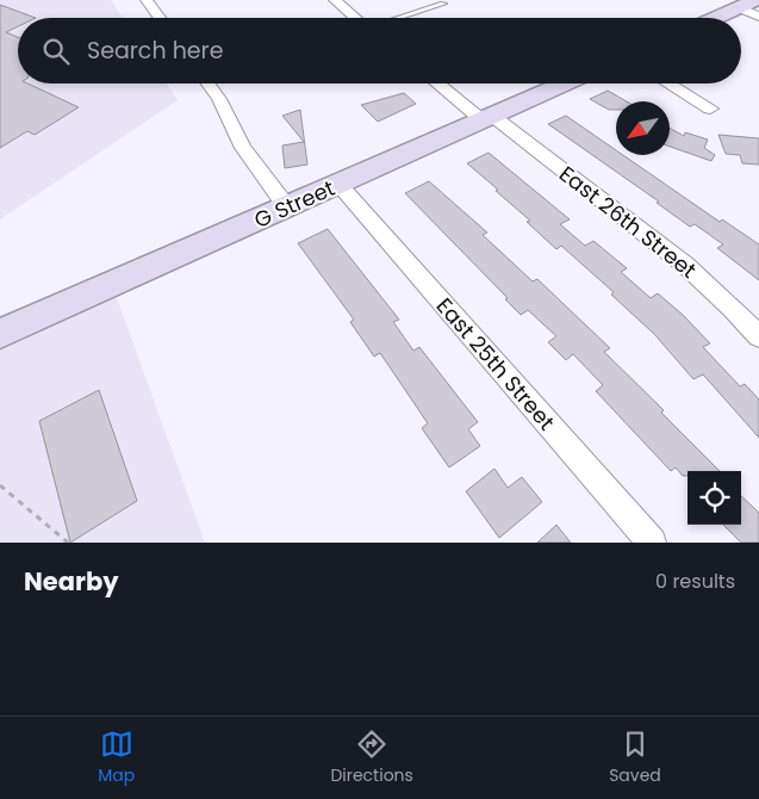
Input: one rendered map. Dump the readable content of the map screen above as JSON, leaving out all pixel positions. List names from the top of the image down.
{
  "streets": {
    "main road": ["G Street"],
    "street": ["East 26th Street", "East 25th Street"]
  },
  "crossings": [
    ["G Street", "East 26th Street"],
    ["G Street", "East 25th Street"]
  ],
  "north": "bottom left",
  "page": {
    "search": "Search here",
    "heading": ["Nearby", "0 results"],
    "nav": ["Map", "Directions", "Saved"]
  }
}
